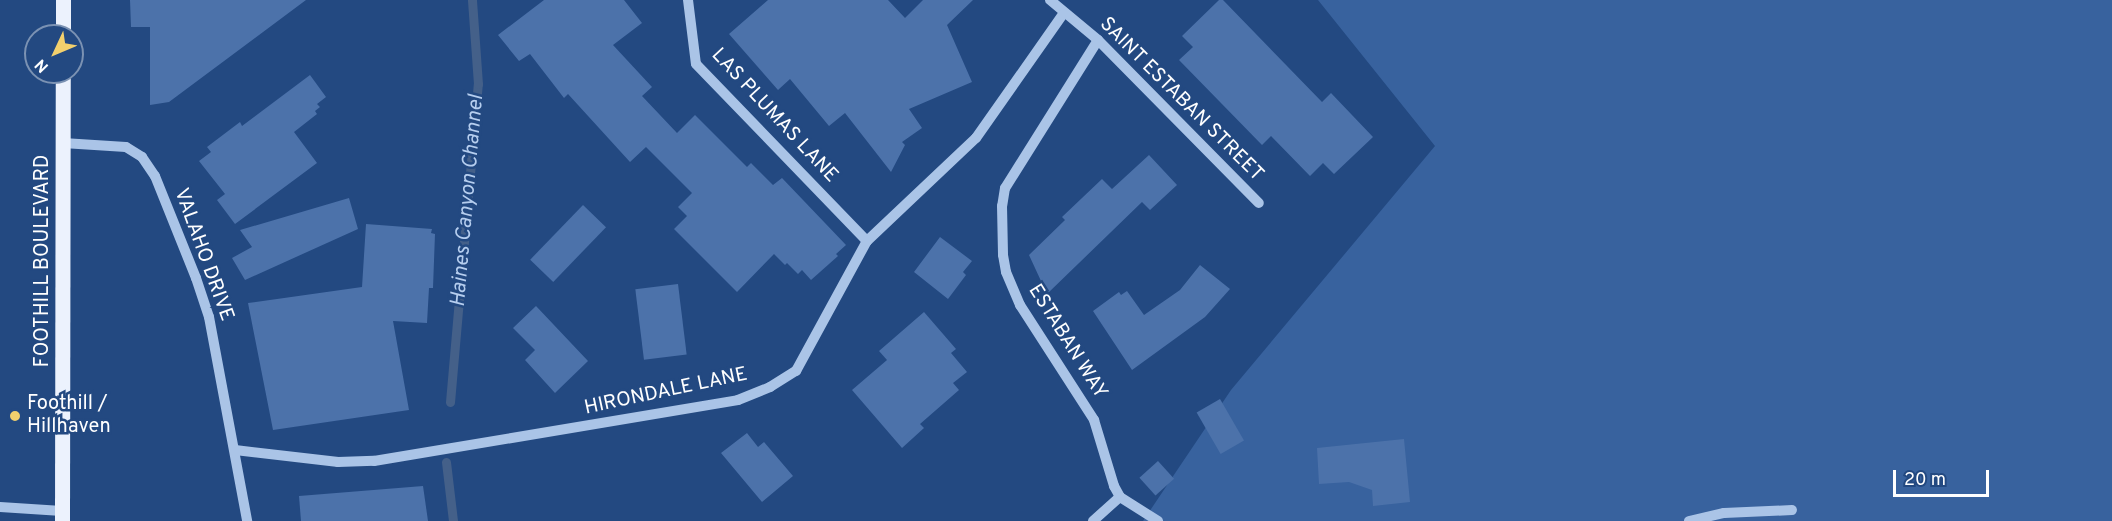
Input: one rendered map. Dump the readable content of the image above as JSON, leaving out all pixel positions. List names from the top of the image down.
{
  "streets": {
    "main road": ["FOOTHILL BOULEVARD"],
    "street": [
      "SAINT ESTABAN STREET",
      "LAS PLUMAS LANE",
      "VALAHO DRIVE",
      "ESTABAN WAY",
      "HIRONDALE LANE"
    ]
  },
  "crossings": [
    ["SAINT ESTABAN STREET", "ESTABAN WAY"],
    ["SAINT ESTABAN STREET", "HIRONDALE LANE"],
    ["LAS PLUMAS LANE", "HIRONDALE LANE"],
    ["VALAHO DRIVE", "FOOTHILL BOULEVARD"],
    ["VALAHO DRIVE", "HIRONDALE LANE"]
  ],
  "water": ["Haines Canyon Channel"],
  "places": ["Foothill / Hillhaven"],
  "scale_bar": "20 m",
  "north": "bottom left"
}
